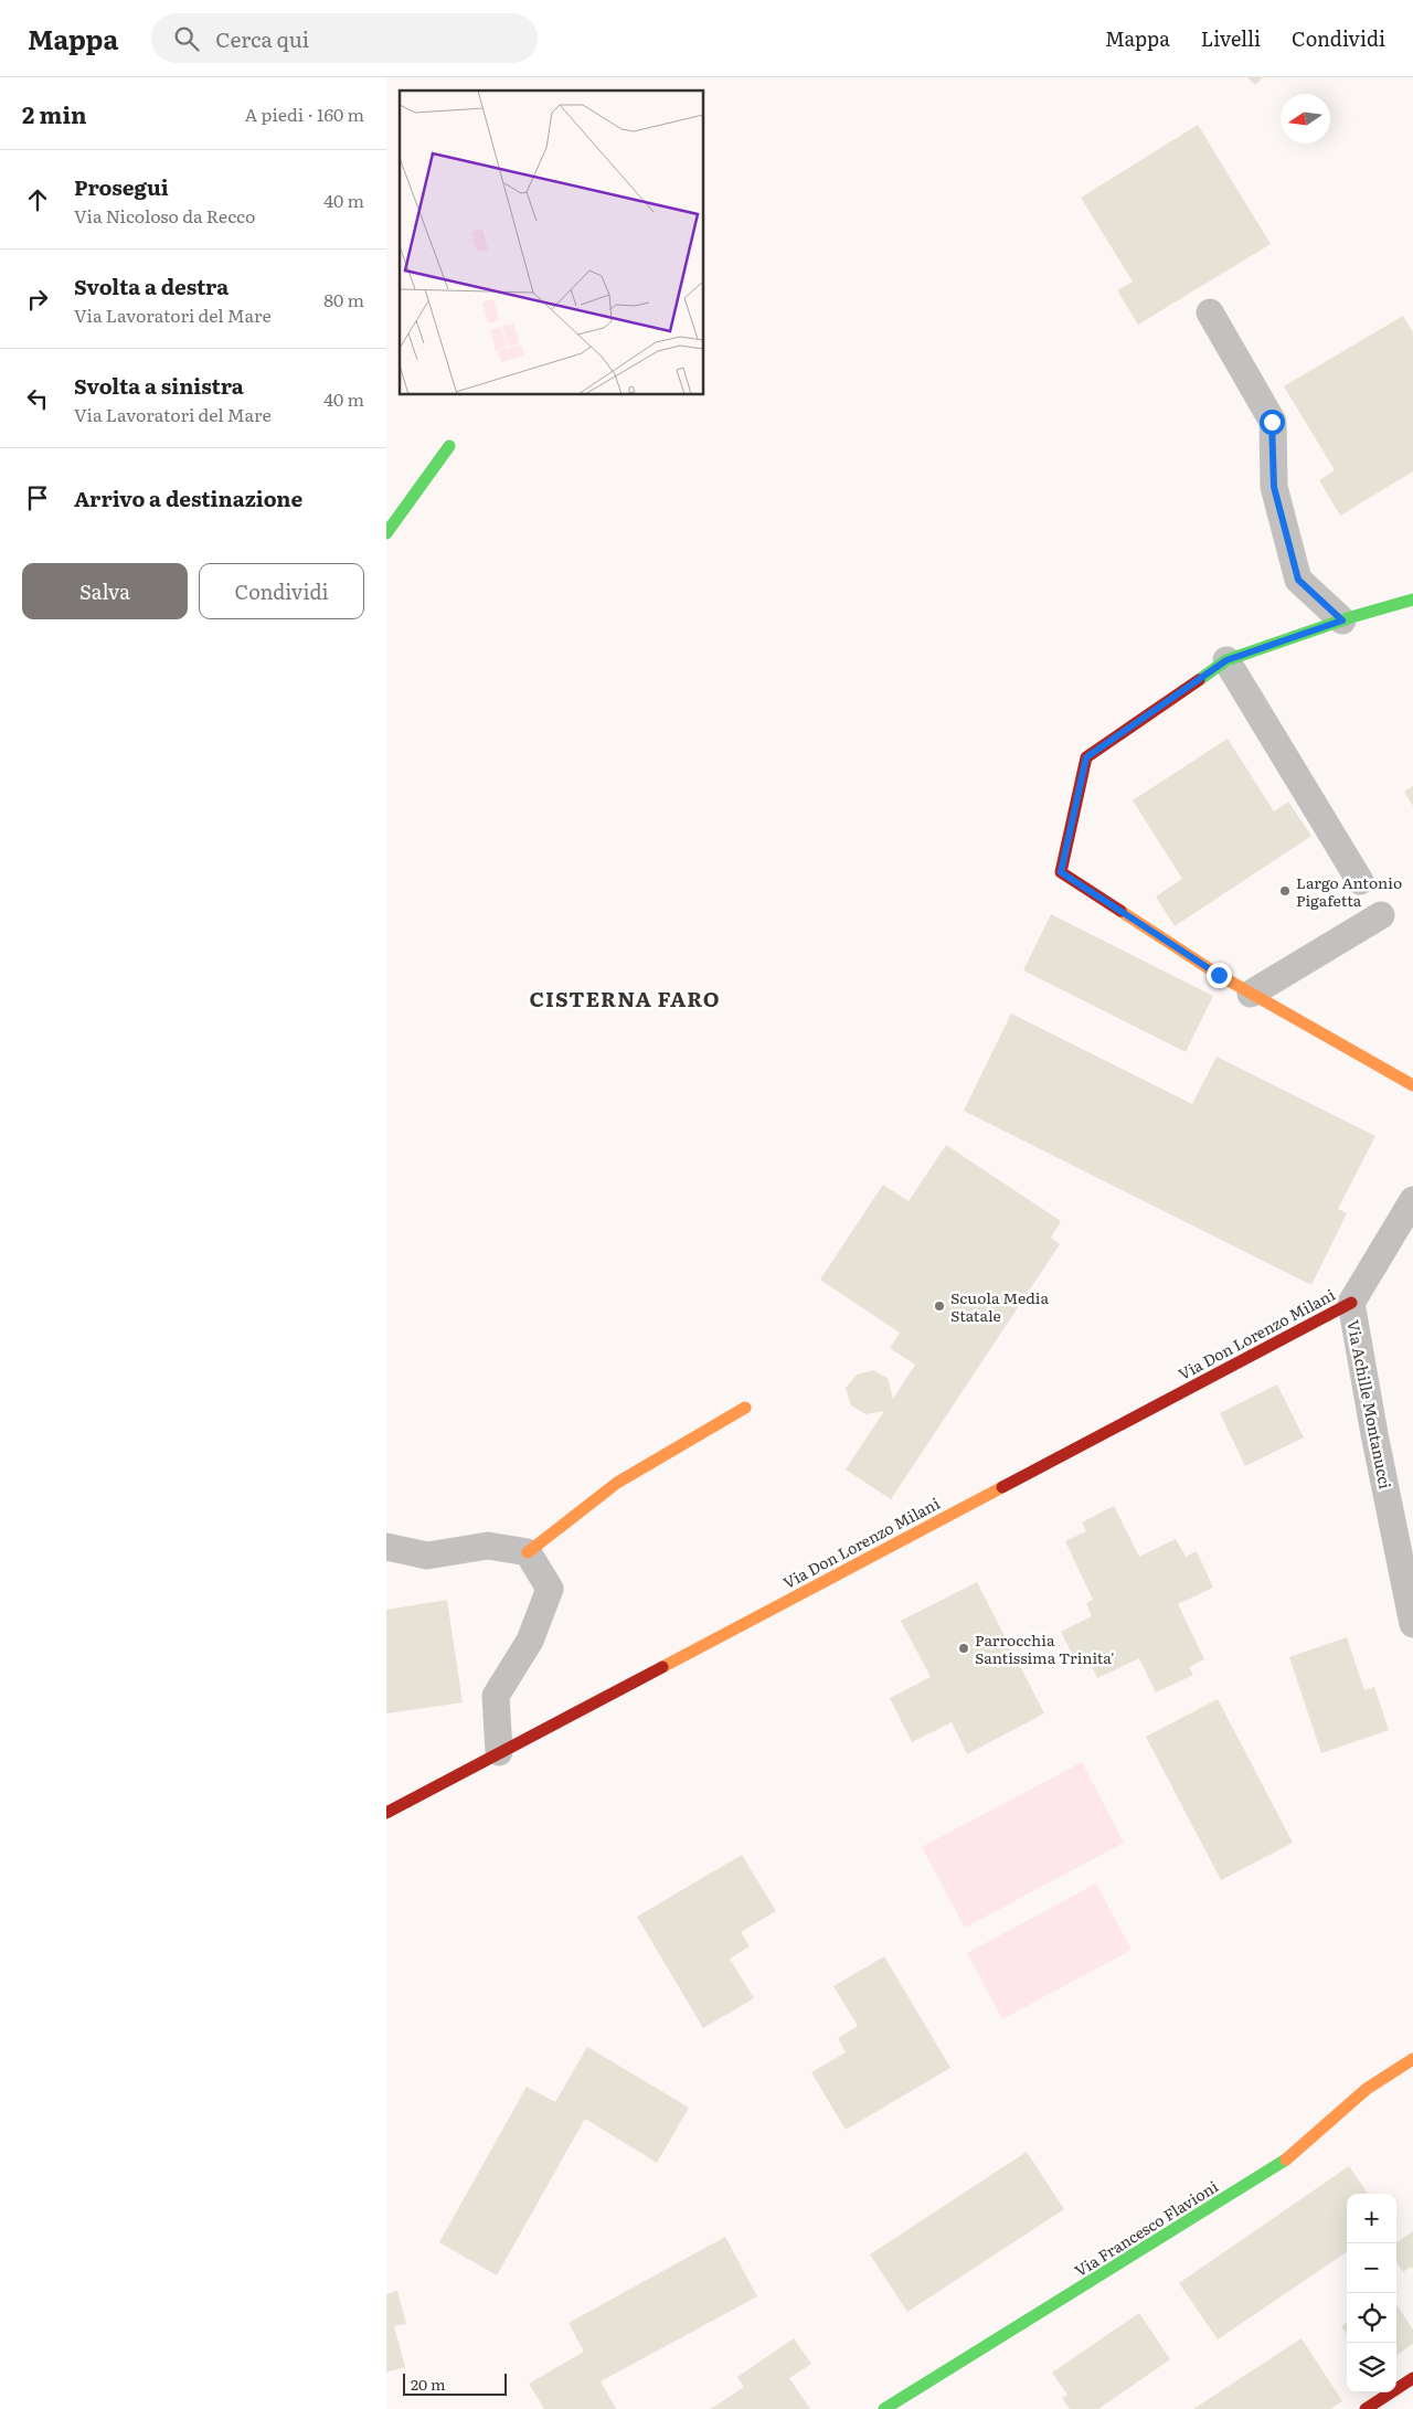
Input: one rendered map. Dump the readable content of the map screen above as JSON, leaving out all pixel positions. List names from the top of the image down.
{
  "streets": {
    "street": ["Via Don Lorenzo Milani", "Via Achille Montanucci", "Via Francesco Flavioni"]
  },
  "crossings": [
    ["Via Don Lorenzo Milani", "Via Achille Montanucci"]
  ],
  "districts": ["CISTERNA FARO"],
  "places": ["Largo Antonio Pigafetta", "Scuola Media Statale", "Parrocchia Santissima Trinita'"],
  "scale_bar": "20 m",
  "north": "left",
  "page": {
    "header": "Mappa",
    "search": "Cerca qui",
    "nav": ["Mappa", "Livelli", "Condividi"],
    "heading": ["2 min", "A piedi · 160 m"],
    "list": [
      ["Prosegui", "Via Nicoloso da Recco", "40 m"],
      ["Svolta a destra", "Via Lavoratori del Mare", "80 m"],
      ["Svolta a sinistra", "Via Lavoratori del Mare", "40 m"],
      "Arrivo a destinazione"
    ],
    "buttons": ["Salva", "Condividi"],
    "map_buttons": ["+", "−"],
    "scale": "20 m"
  }
}
